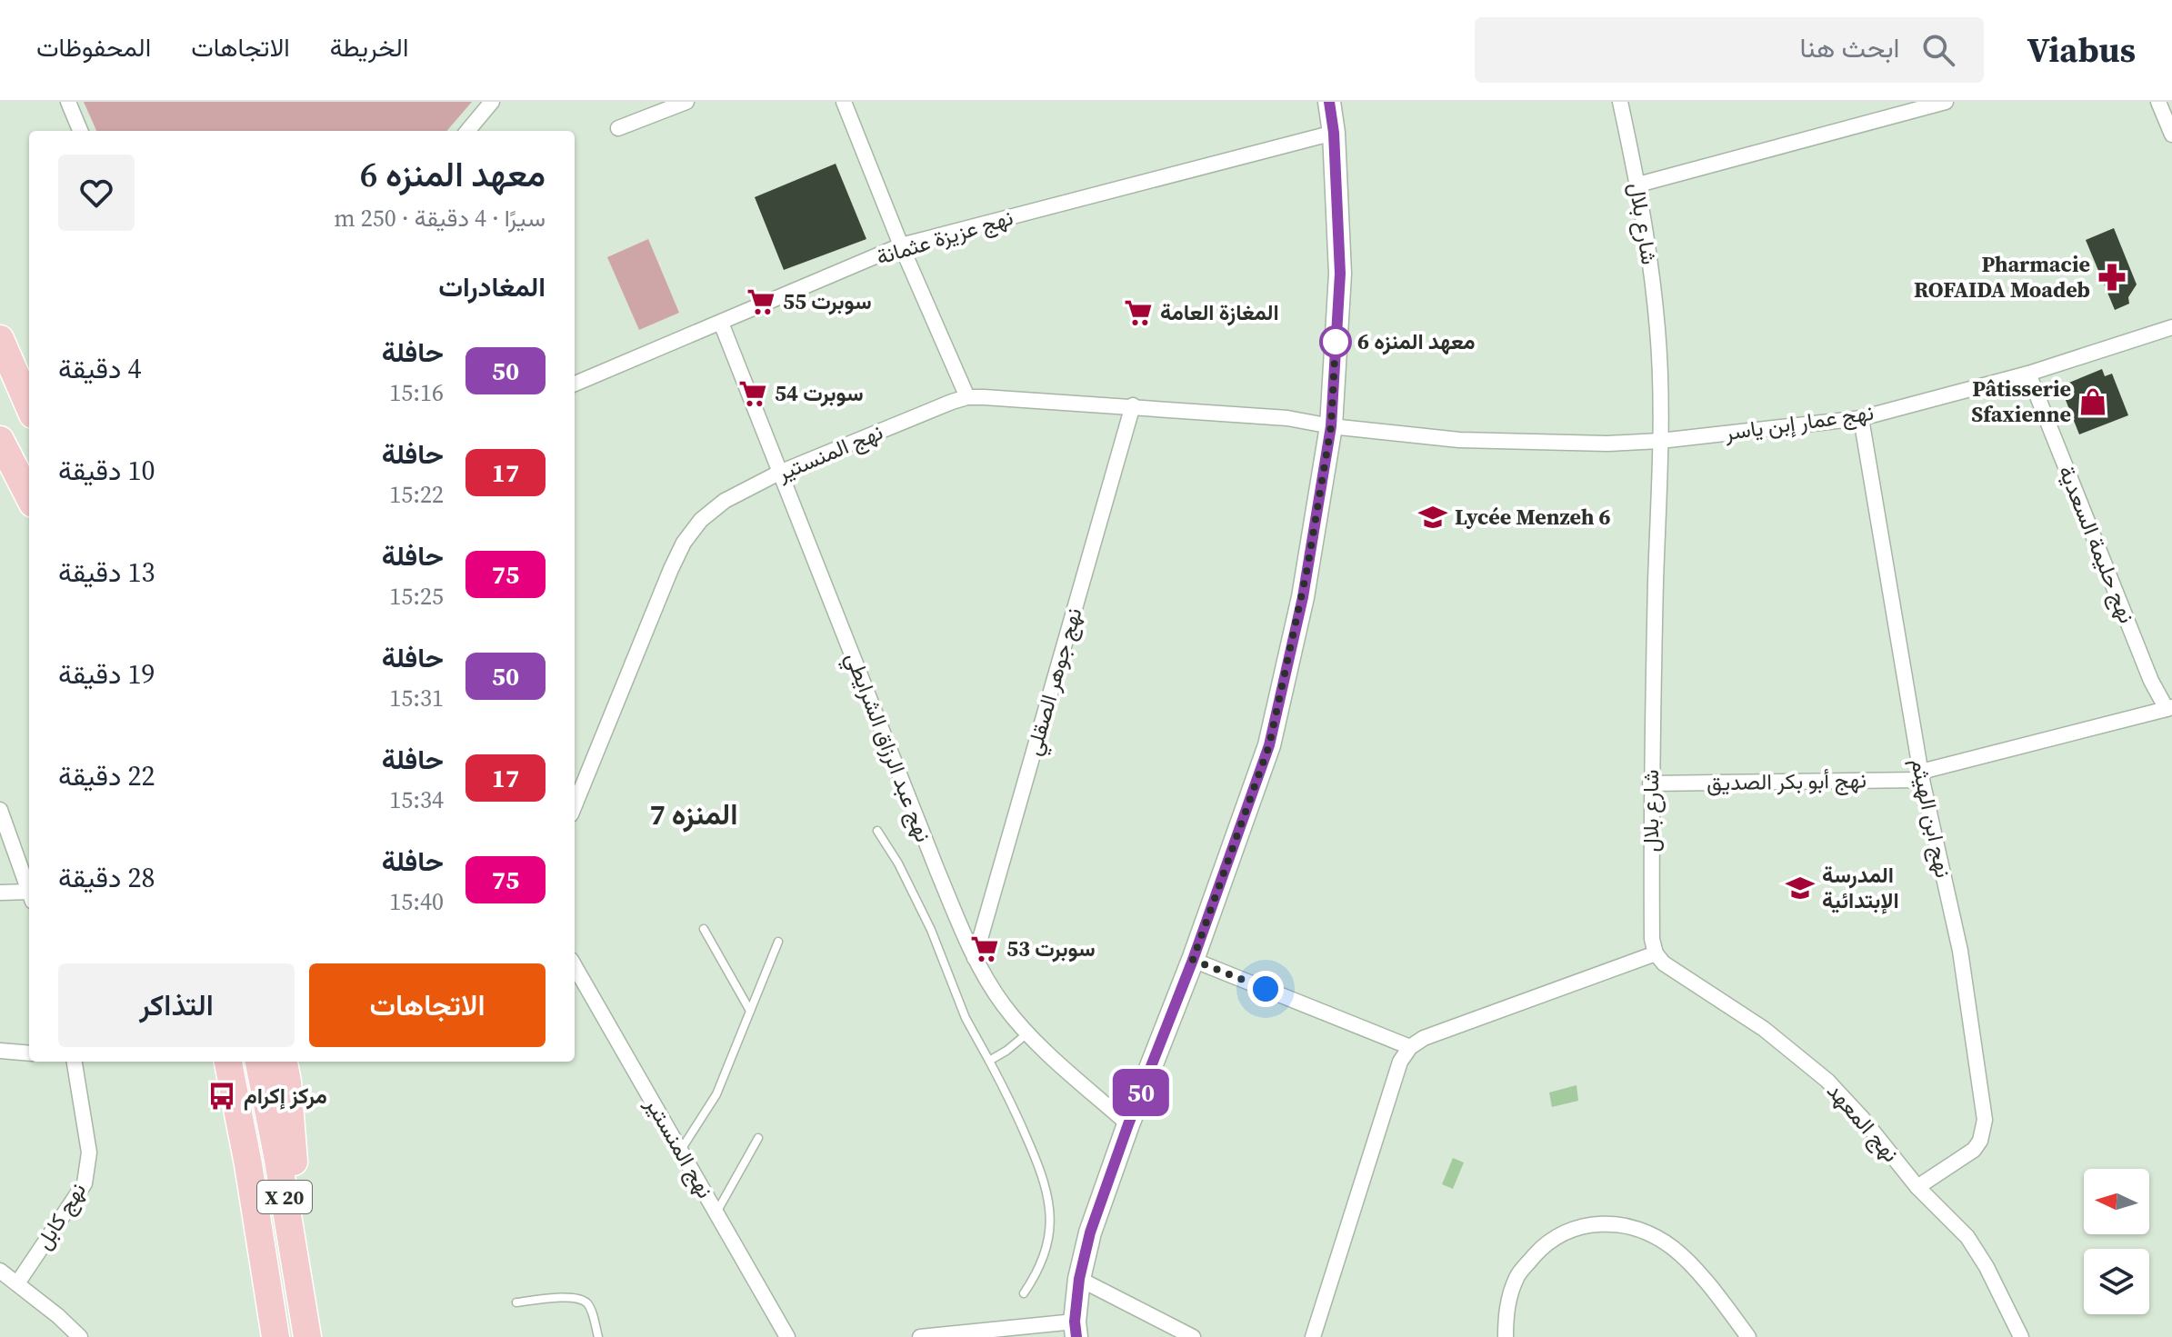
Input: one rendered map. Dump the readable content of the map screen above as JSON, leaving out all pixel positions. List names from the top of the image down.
{
  "streets": {
    "highway": ["X 20"],
    "street": [
      "شارع بلال",
      "نهج عزيزة عثمانة",
      "نهج عمار إبن ياسر",
      "نهج المنستير",
      "نهج حليمة السعدية",
      "نهج جوهر الصقلي",
      "نهج عبد الرزاق الشرايطي",
      "نهج أبو بكر الصديق",
      "نهج ابن الهيثم",
      "نهج المعهد",
      "نهج كابل"
    ]
  },
  "crossings": [
    ["شارع بلال", "نهج عمار إبن ياسر"],
    ["شارع بلال", "نهج أبو بكر الصديق"],
    ["شارع بلال", "نهج المعهد"],
    ["نهج عزيزة عثمانة", "نهج عبد الرزاق الشرايطي"],
    ["نهج عمار إبن ياسر", "نهج المنستير"],
    ["نهج عمار إبن ياسر", "نهج حليمة السعدية"],
    ["نهج عمار إبن ياسر", "نهج ابن الهيثم"],
    ["نهج المنستير", "نهج جوهر الصقلي"],
    ["نهج المنستير", "نهج عبد الرزاق الشرايطي"],
    ["نهج حليمة السعدية", "نهج أبو بكر الصديق"],
    ["نهج جوهر الصقلي", "نهج عبد الرزاق الشرايطي"],
    ["نهج أبو بكر الصديق", "نهج ابن الهيثم"],
    ["نهج ابن الهيثم", "نهج المعهد"]
  ],
  "districts": ["المنزه 7"],
  "places": {
    "pharmacy": ["Pharmacie ROFAIDA Moadeb"],
    "supermarket": [
      "سوبرت 55",
      "المغازة العامة",
      "سوبرت 54",
      "سوبرت 53"
    ],
    "other": ["معهد المنزه 6"],
    "shop": ["Pâtisserie Sfaxienne"],
    "school or university": ["Lycée Menzeh 6", "المدرسة الإبتدائية"],
    "bus stop": ["مركز إكرام"]
  },
  "lines": ["bus line 50"],
  "north": "left",
  "page": {
    "header": "Viabus",
    "search": "ابحث هنا",
    "nav": ["الخريطة", "الاتجاهات", "المحفوظات"],
    "on_map": "50",
    "heading": [
      ["معهد المنزه 6", "سيرًا · 4 دقيقة · 250 m"],
      "المغادرات"
    ],
    "list": [
      {
        "mark": "50",
        "name": "حافلة",
        "note": "15:16",
        "value": "4 دقيقة"
      },
      {
        "mark": "17",
        "name": "حافلة",
        "note": "15:22",
        "value": "10 دقيقة"
      },
      {
        "mark": "75",
        "name": "حافلة",
        "note": "15:25",
        "value": "13 دقيقة"
      },
      {
        "mark": "50",
        "name": "حافلة",
        "note": "15:31",
        "value": "19 دقيقة"
      },
      {
        "mark": "17",
        "name": "حافلة",
        "note": "15:34",
        "value": "22 دقيقة"
      },
      {
        "mark": "75",
        "name": "حافلة",
        "note": "15:40",
        "value": "28 دقيقة"
      }
    ],
    "buttons": ["الاتجاهات", "التذاكر"]
  }
}
